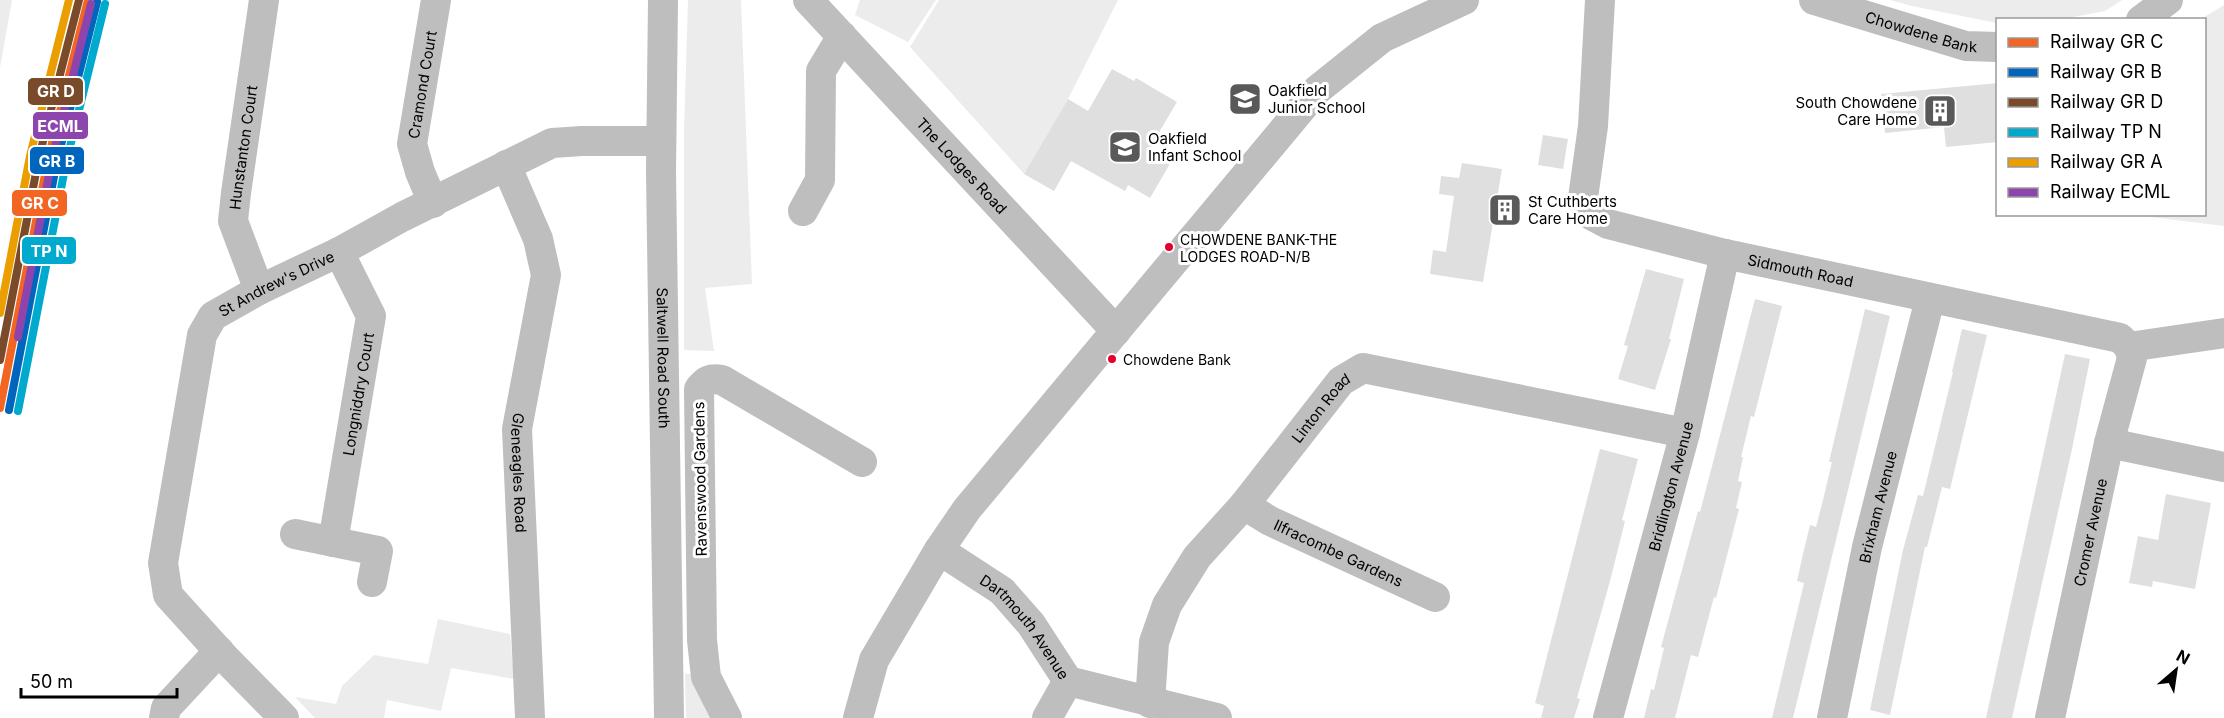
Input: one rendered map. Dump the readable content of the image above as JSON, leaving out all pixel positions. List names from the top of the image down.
{
  "streets": {
    "street": [
      "Chowdene Bank",
      "Cramond Court",
      "Hunstanton Court",
      "The Lodges Road",
      "Sidmouth Road",
      "St Andrew's Drive",
      "Saltwell Road South",
      "Longniddry Court",
      "Linton Road",
      "Gleneagles Road",
      "Ravenswood Gardens",
      "Bridlington Avenue",
      "Brixham Avenue",
      "Cromer Avenue",
      "Ilfracombe Gardens",
      "Dartmouth Avenue"
    ]
  },
  "crossings": [
    ["Cramond Court", "St Andrew's Drive"],
    ["Hunstanton Court", "St Andrew's Drive"],
    ["Sidmouth Road", "Bridlington Avenue"],
    ["Sidmouth Road", "Brixham Avenue"],
    ["Sidmouth Road", "Cromer Avenue"],
    ["St Andrew's Drive", "Saltwell Road South"],
    ["St Andrew's Drive", "Longniddry Court"],
    ["St Andrew's Drive", "Gleneagles Road"],
    ["Linton Road", "Bridlington Avenue"],
    ["Linton Road", "Ilfracombe Gardens"],
    ["Linton Road", "Dartmouth Avenue"]
  ],
  "places": {
    "school or university": ["Oakfield Junior School", "Oakfield Infant School"],
    "building": ["South Chowdene Care Home", "St Cuthberts Care Home"],
    "other": ["CHOWDENE BANK-THE LODGES ROAD-N/B", "Chowdene Bank"]
  },
  "lines": ["rail line ECML"],
  "legend": [
    "Railway GR C",
    "Railway GR B",
    "Railway GR D",
    "Railway TP N",
    "Railway GR A",
    "Railway ECML"
  ],
  "scale_bar": "50 m",
  "north": "top right"
}
